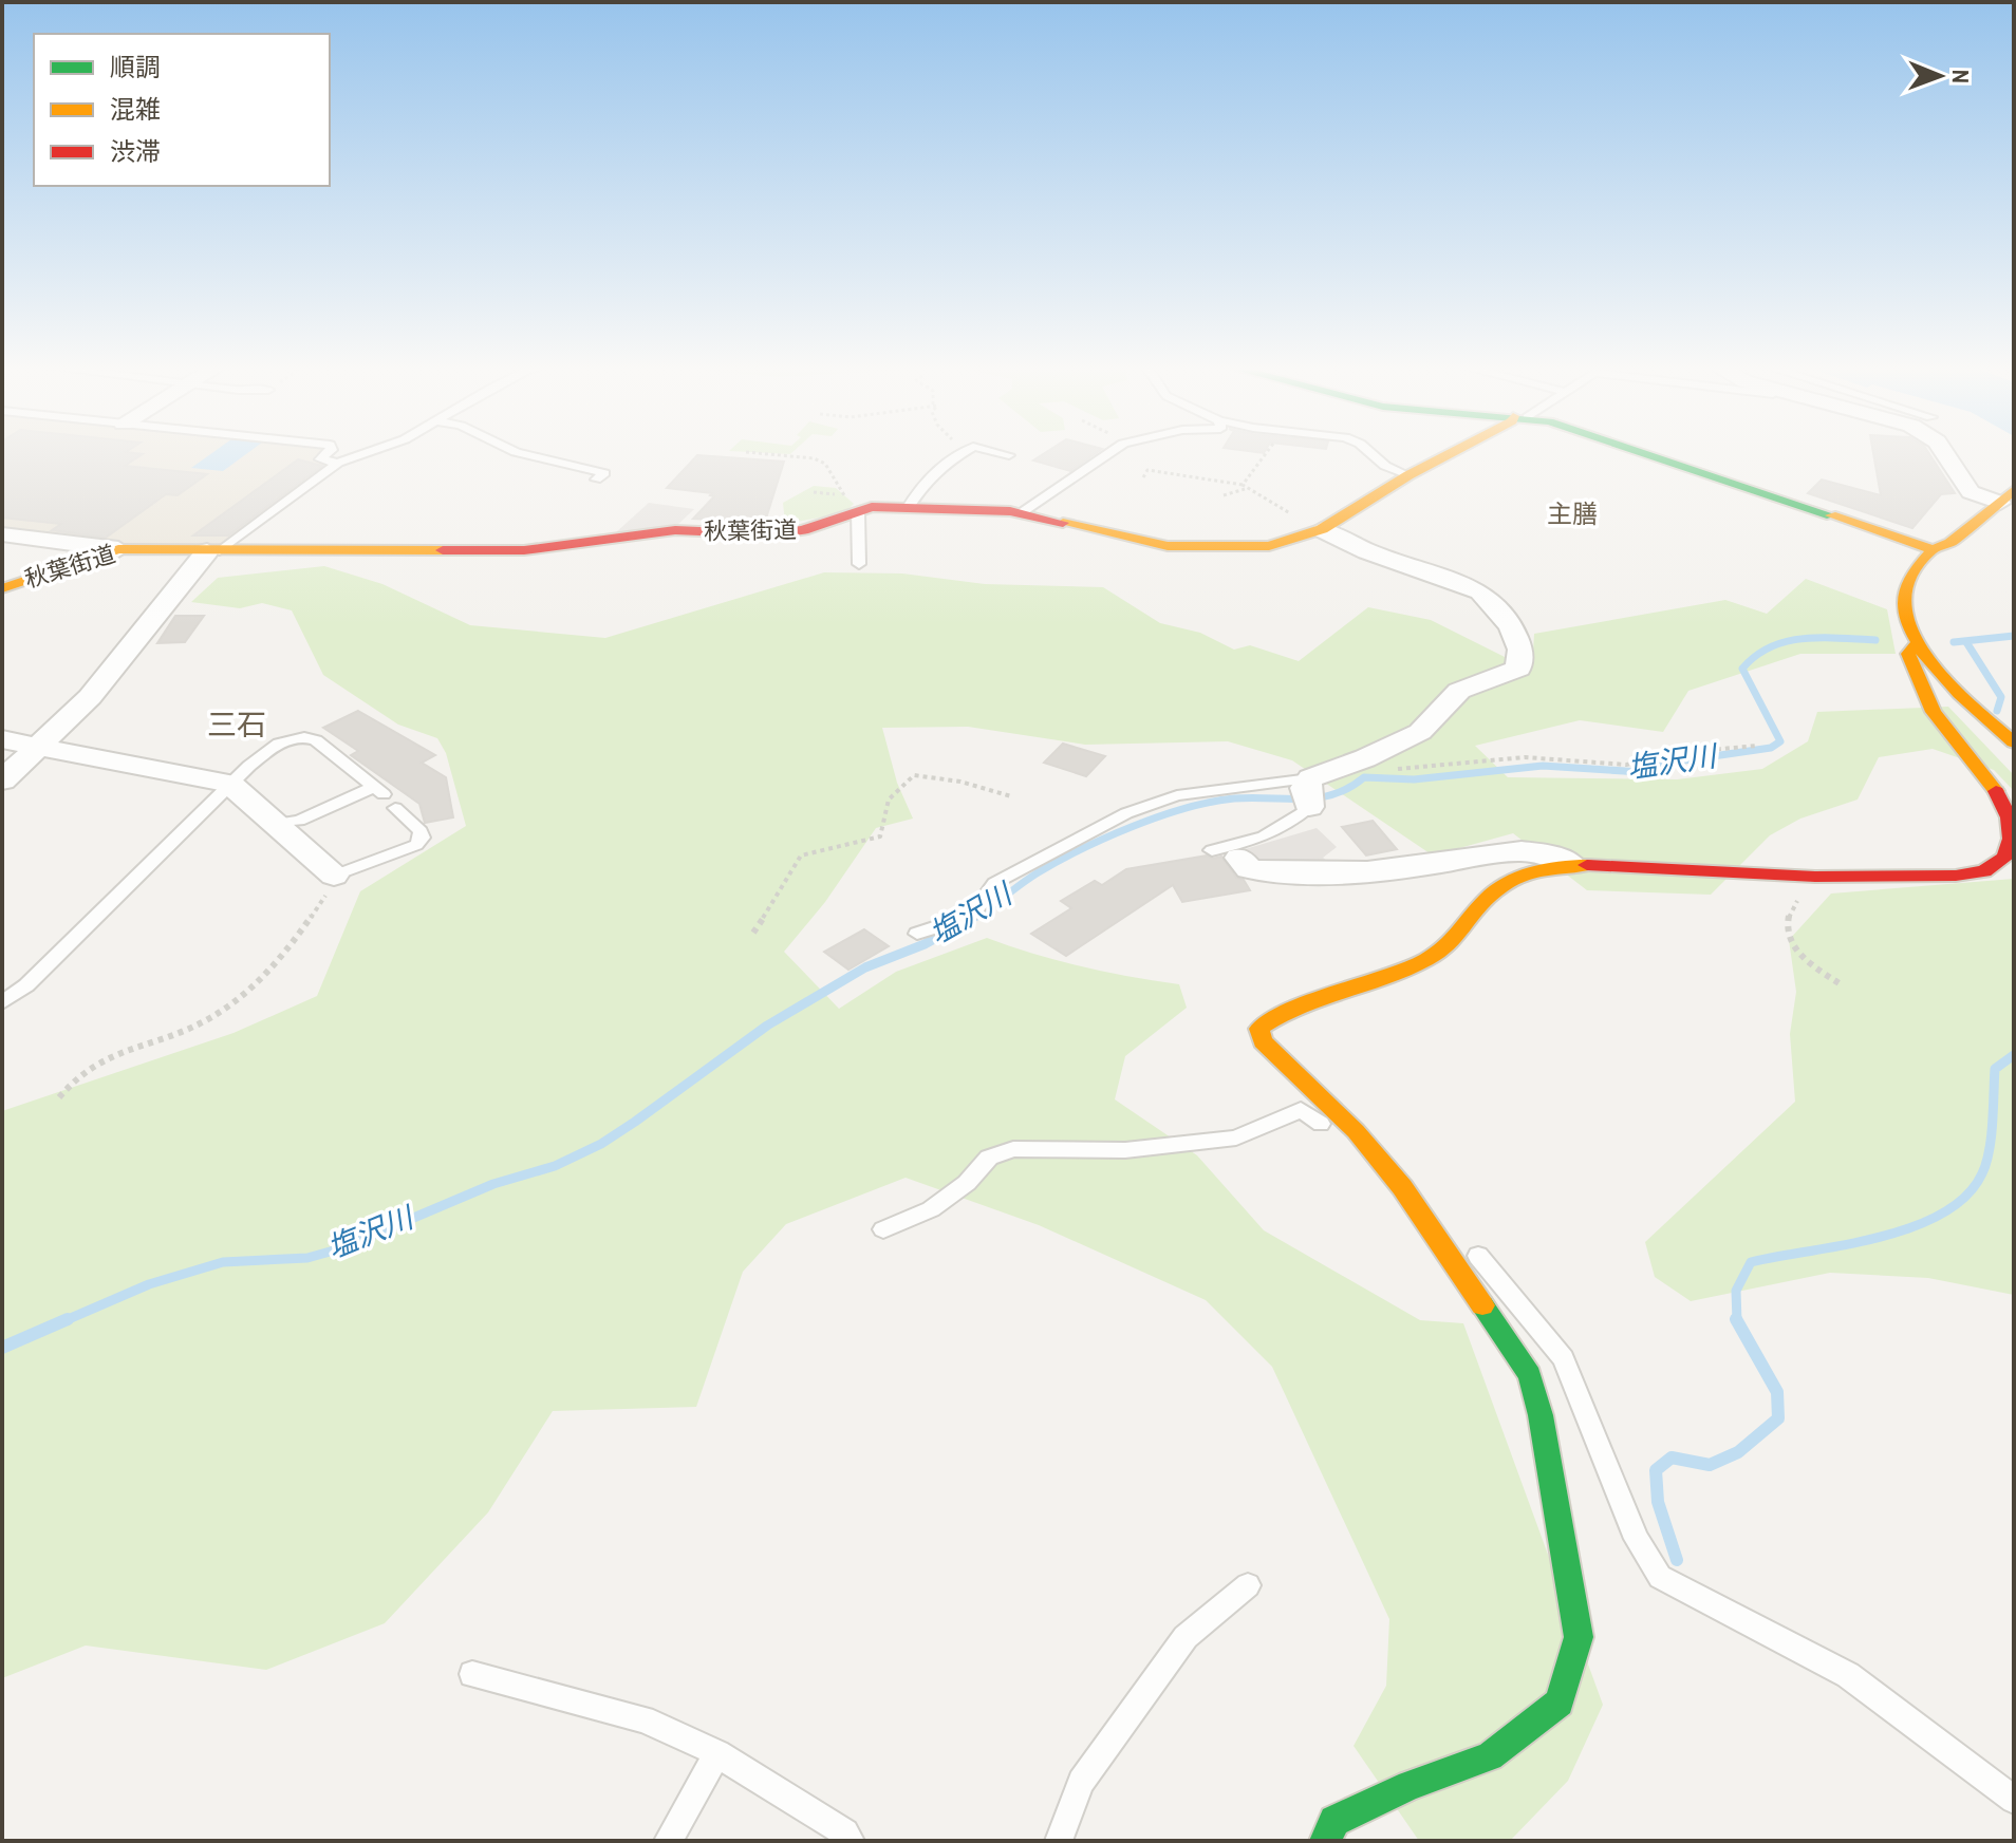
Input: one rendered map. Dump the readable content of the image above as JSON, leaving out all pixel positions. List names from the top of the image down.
{
  "streets": {
    "main road": ["秋葉街道"]
  },
  "districts": ["主膳", "三石"],
  "water": ["塩沢川"],
  "legend": ["順調", "混雑", "渋滞"],
  "north": "right"
}
